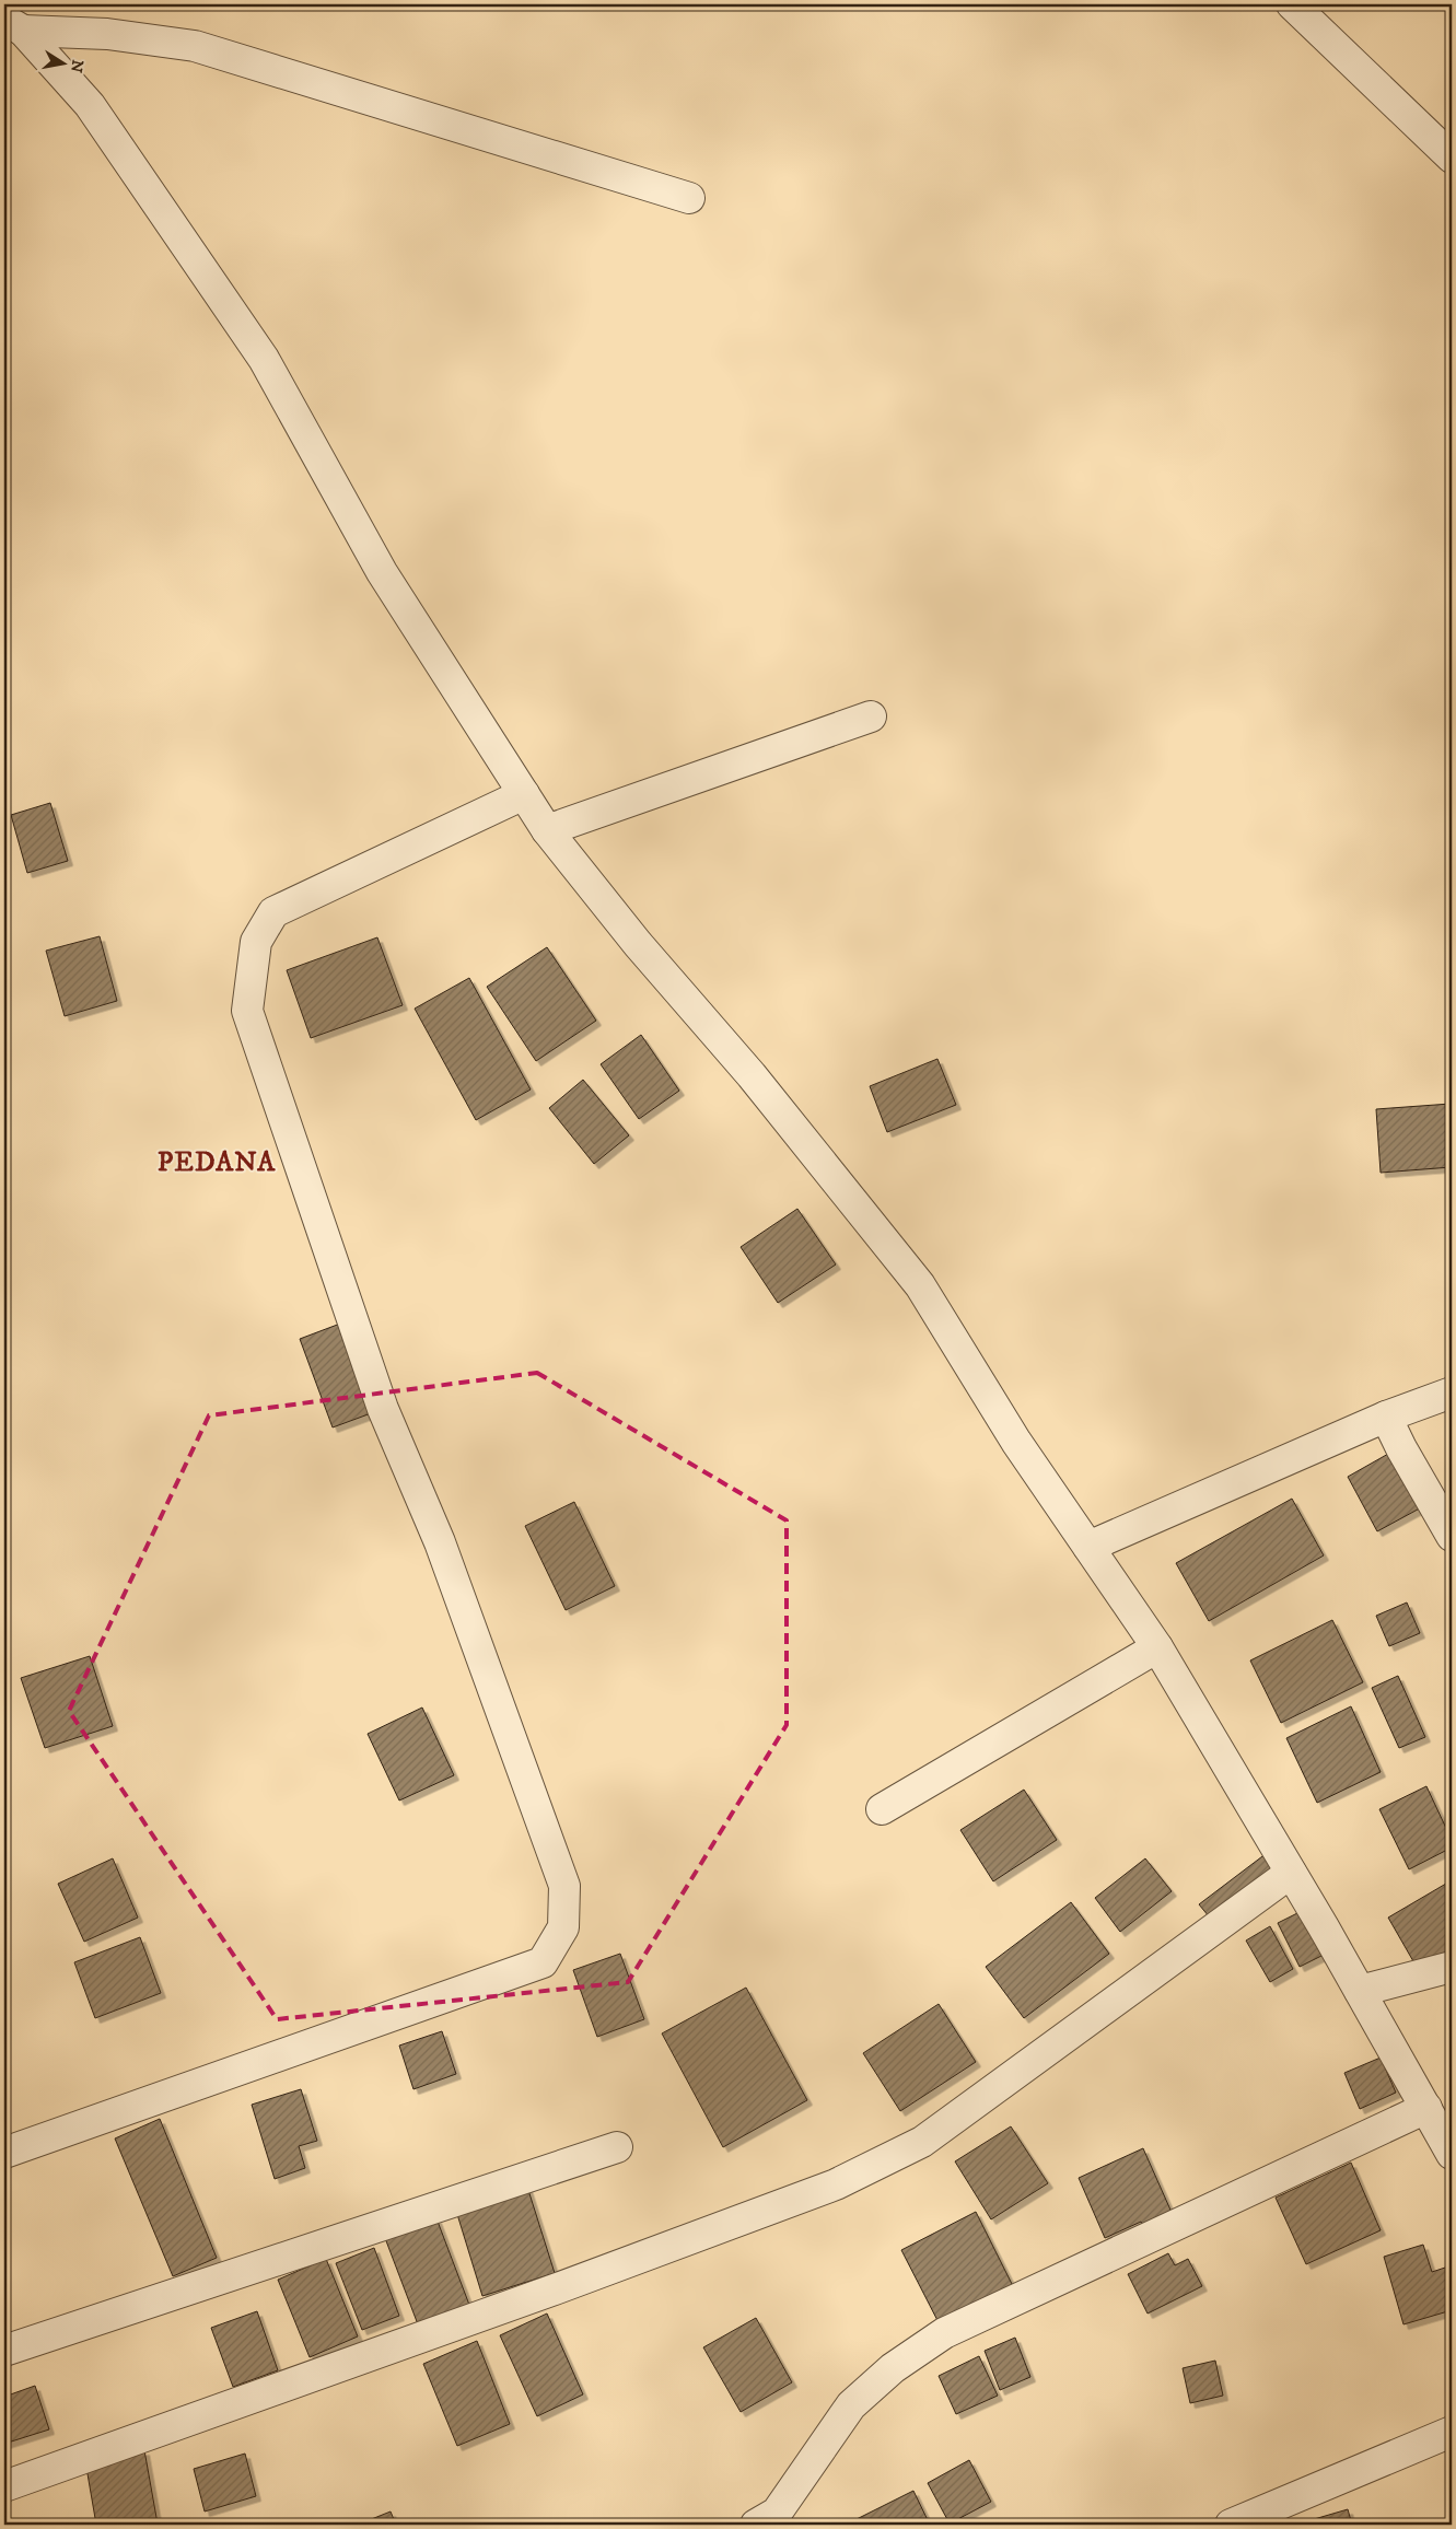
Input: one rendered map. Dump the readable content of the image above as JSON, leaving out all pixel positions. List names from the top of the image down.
{
  "districts": ["PEDANA"],
  "north": "right"
}
